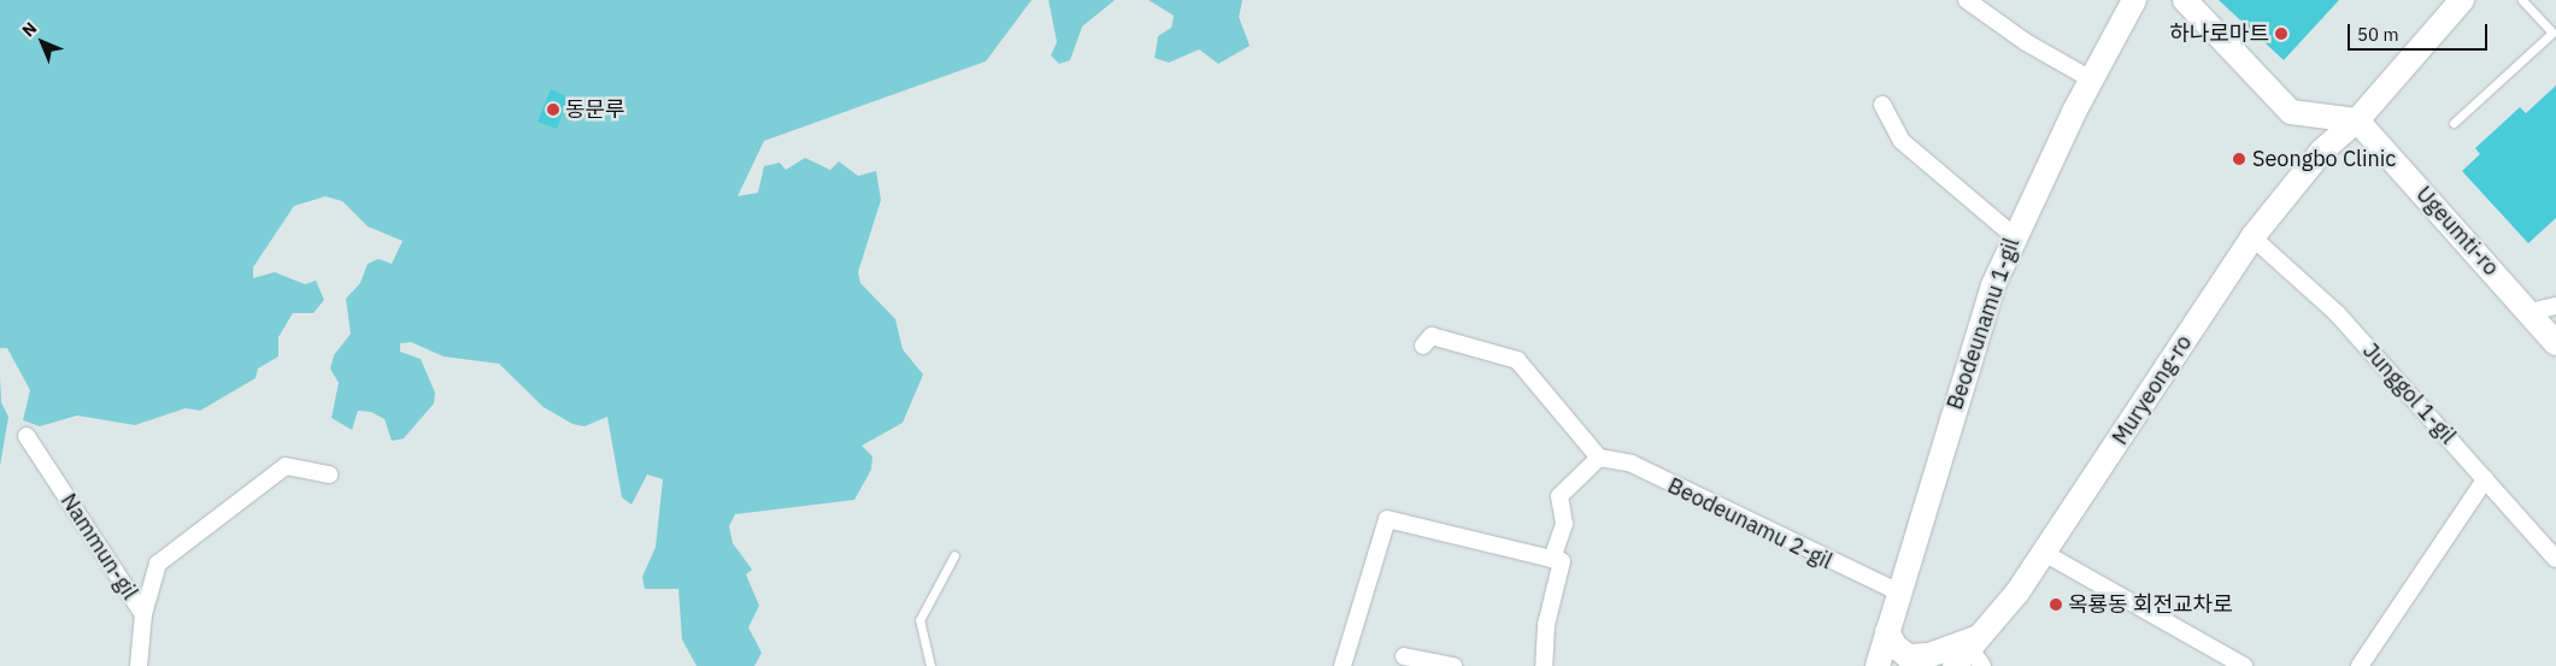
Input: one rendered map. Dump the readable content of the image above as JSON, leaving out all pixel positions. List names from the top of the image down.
{
  "streets": {
    "main road": ["Ugeumti-ro", "Beodeunamu 1-gil", "Muryeong-ro"],
    "street": ["Junggol 1-gil", "Beodeunamu 2-gil", "Nammun-gil"]
  },
  "crossings": [
    ["Ugeumti-ro", "Muryeong-ro"],
    ["Beodeunamu 1-gil", "Beodeunamu 2-gil"],
    ["Muryeong-ro", "Junggol 1-gil"]
  ],
  "places": [
    "하나로마트",
    "동문루",
    "Seongbo Clinic",
    "옥룡동 회전교차로"
  ],
  "scale_bar": "50 m",
  "north": "top left"
}
